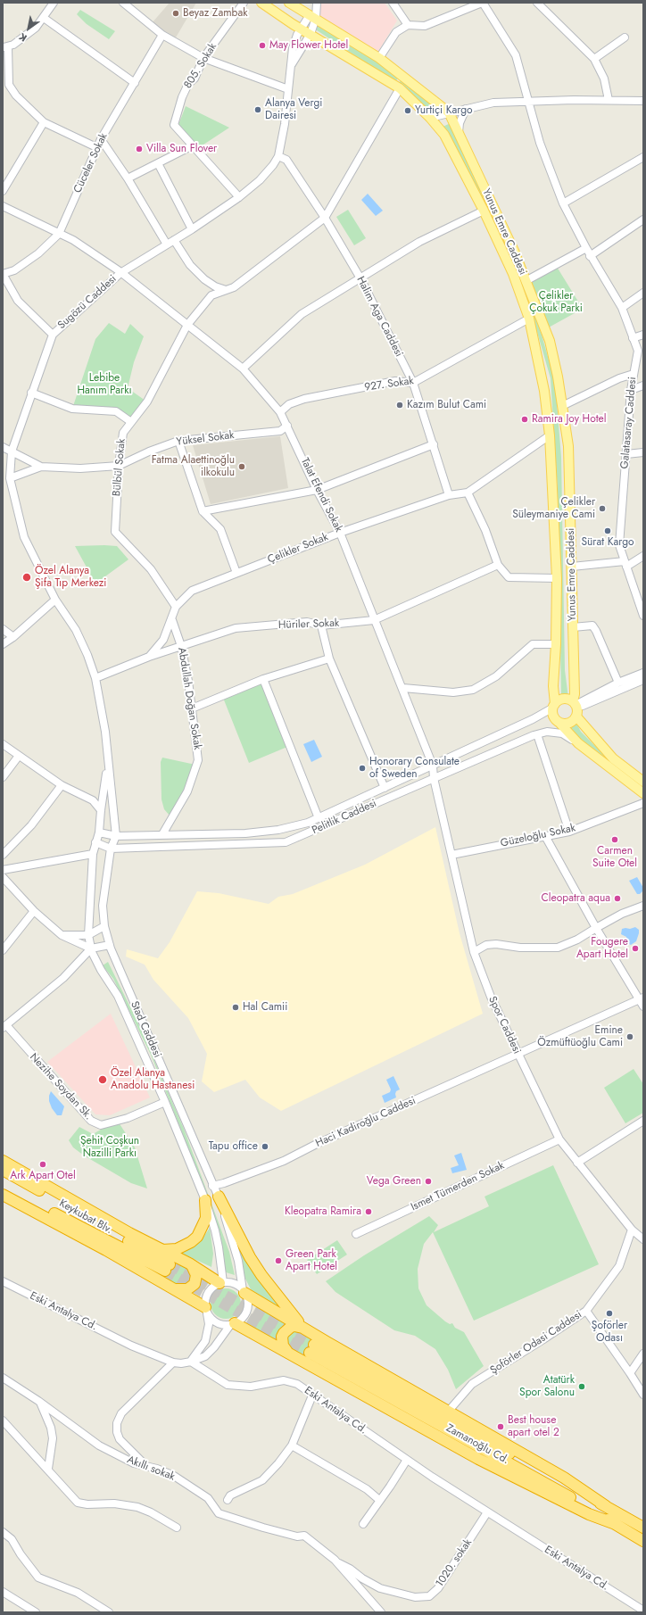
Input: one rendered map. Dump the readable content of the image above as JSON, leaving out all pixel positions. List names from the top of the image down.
{
  "streets": {
    "highway": ["Keykubat Blv.", "Zamanoğlu Cd."],
    "main road": ["Yunus Emre Caddesi"],
    "street": [
      "805. Sokak",
      "Cüceler Sokak",
      "Sugözü Caddesi",
      "Halim Aga Caddesi",
      "927. Sokak",
      "Galatasaray Caddesi",
      "Yüksel Sokak",
      "Bülbül Sokak",
      "Talat Efendi Sokak",
      "Çelikler Sokak",
      "Hüriler Sokak",
      "Abdullah Doğan Sokak",
      "Pelitlik Caddesi",
      "Güzeloğlu Sokak",
      "Spor Caddesi",
      "Stad Caddesi",
      "Nezihe Soydan Sk.",
      "Haci Kadiroğlu Caddesi",
      "Ismet Tümerden Sokak",
      "Eski Antalya Cd.",
      "Şoförler Odasi Caddesi",
      "Akıllı sokak",
      "1020. sokak"
    ]
  },
  "crossings": [
    ["805. Sokak", "Sugözü Caddesi"],
    ["Cüceler Sokak", "Talat Efendi Sokak"],
    ["Yunus Emre Caddesi", "Sugözü Caddesi"],
    ["Yunus Emre Caddesi", "927. Sokak"],
    ["Yunus Emre Caddesi", "Çelikler Sokak"],
    ["Yunus Emre Caddesi", "Pelitlik Caddesi"],
    ["Sugözü Caddesi", "Halim Aga Caddesi"],
    ["Sugözü Caddesi", "Yüksel Sokak"],
    ["Sugözü Caddesi", "Talat Efendi Sokak"],
    ["Sugözü Caddesi", "Stad Caddesi"],
    ["Halim Aga Caddesi", "927. Sokak"],
    ["Halim Aga Caddesi", "Bülbül Sokak"],
    ["Halim Aga Caddesi", "Çelikler Sokak"],
    ["927. Sokak", "Talat Efendi Sokak"],
    ["Yüksel Sokak", "Bülbül Sokak"],
    ["Yüksel Sokak", "Talat Efendi Sokak"],
    ["Bülbül Sokak", "Talat Efendi Sokak"],
    ["Bülbül Sokak", "Çelikler Sokak"],
    ["Talat Efendi Sokak", "Çelikler Sokak"],
    ["Talat Efendi Sokak", "Hüriler Sokak"],
    ["Talat Efendi Sokak", "Pelitlik Caddesi"],
    ["Talat Efendi Sokak", "Spor Caddesi"],
    ["Hüriler Sokak", "Abdullah Doğan Sokak"],
    ["Hüriler Sokak", "Stad Caddesi"],
    ["Abdullah Doğan Sokak", "Pelitlik Caddesi"],
    ["Pelitlik Caddesi", "Spor Caddesi"],
    ["Pelitlik Caddesi", "Stad Caddesi"],
    ["Güzeloğlu Sokak", "Spor Caddesi"],
    ["Spor Caddesi", "Haci Kadiroğlu Caddesi"],
    ["Spor Caddesi", "Ismet Tümerden Sokak"],
    ["Spor Caddesi", "Şoförler Odasi Caddesi"],
    ["Stad Caddesi", "Nezihe Soydan Sk."],
    ["Stad Caddesi", "Haci Kadiroğlu Caddesi"],
    ["Eski Antalya Cd.", "1020. sokak"],
    ["Akıllı sokak", "1020. sokak"]
  ],
  "parks": ["Çelikler Çokuk Parki", "Lebibe Hanım Parkı", "Şehit Coşkun Nazilli Parkı"],
  "places": [
    "Beyaz Zambak",
    "May Flower Hotel",
    "Alanya Vergi Dairesi",
    "Yurtiçi Kargo",
    "Villa Sun Flover",
    "Kazım Bulut Cami",
    "Ramira Joy Hotel",
    "Fatma Alaettinoğlu ilkokulu",
    "Çelikler Süleymaniye Cami",
    "Sürat Kargo",
    "Özel Alanya Şifa Tıp Merkezi",
    "Honorary Consulate of Sweden",
    "Carmen Suite Otel",
    "Cleopatra aqua",
    "Fougere Apart Hotel",
    "Hal Camii",
    "Emine Özmüftüoğlu Cami",
    "Özel Alanya Anadolu Hastanesi",
    "Tapu office",
    "Ark Apart Otel",
    "Vega Green",
    "Kleopatra Ramira",
    "Green Park Apart Hotel",
    "Şoförler Odası",
    "Atatürk Spor Salonu",
    "Best house apart otel 2"
  ],
  "north": "bottom left"
}
